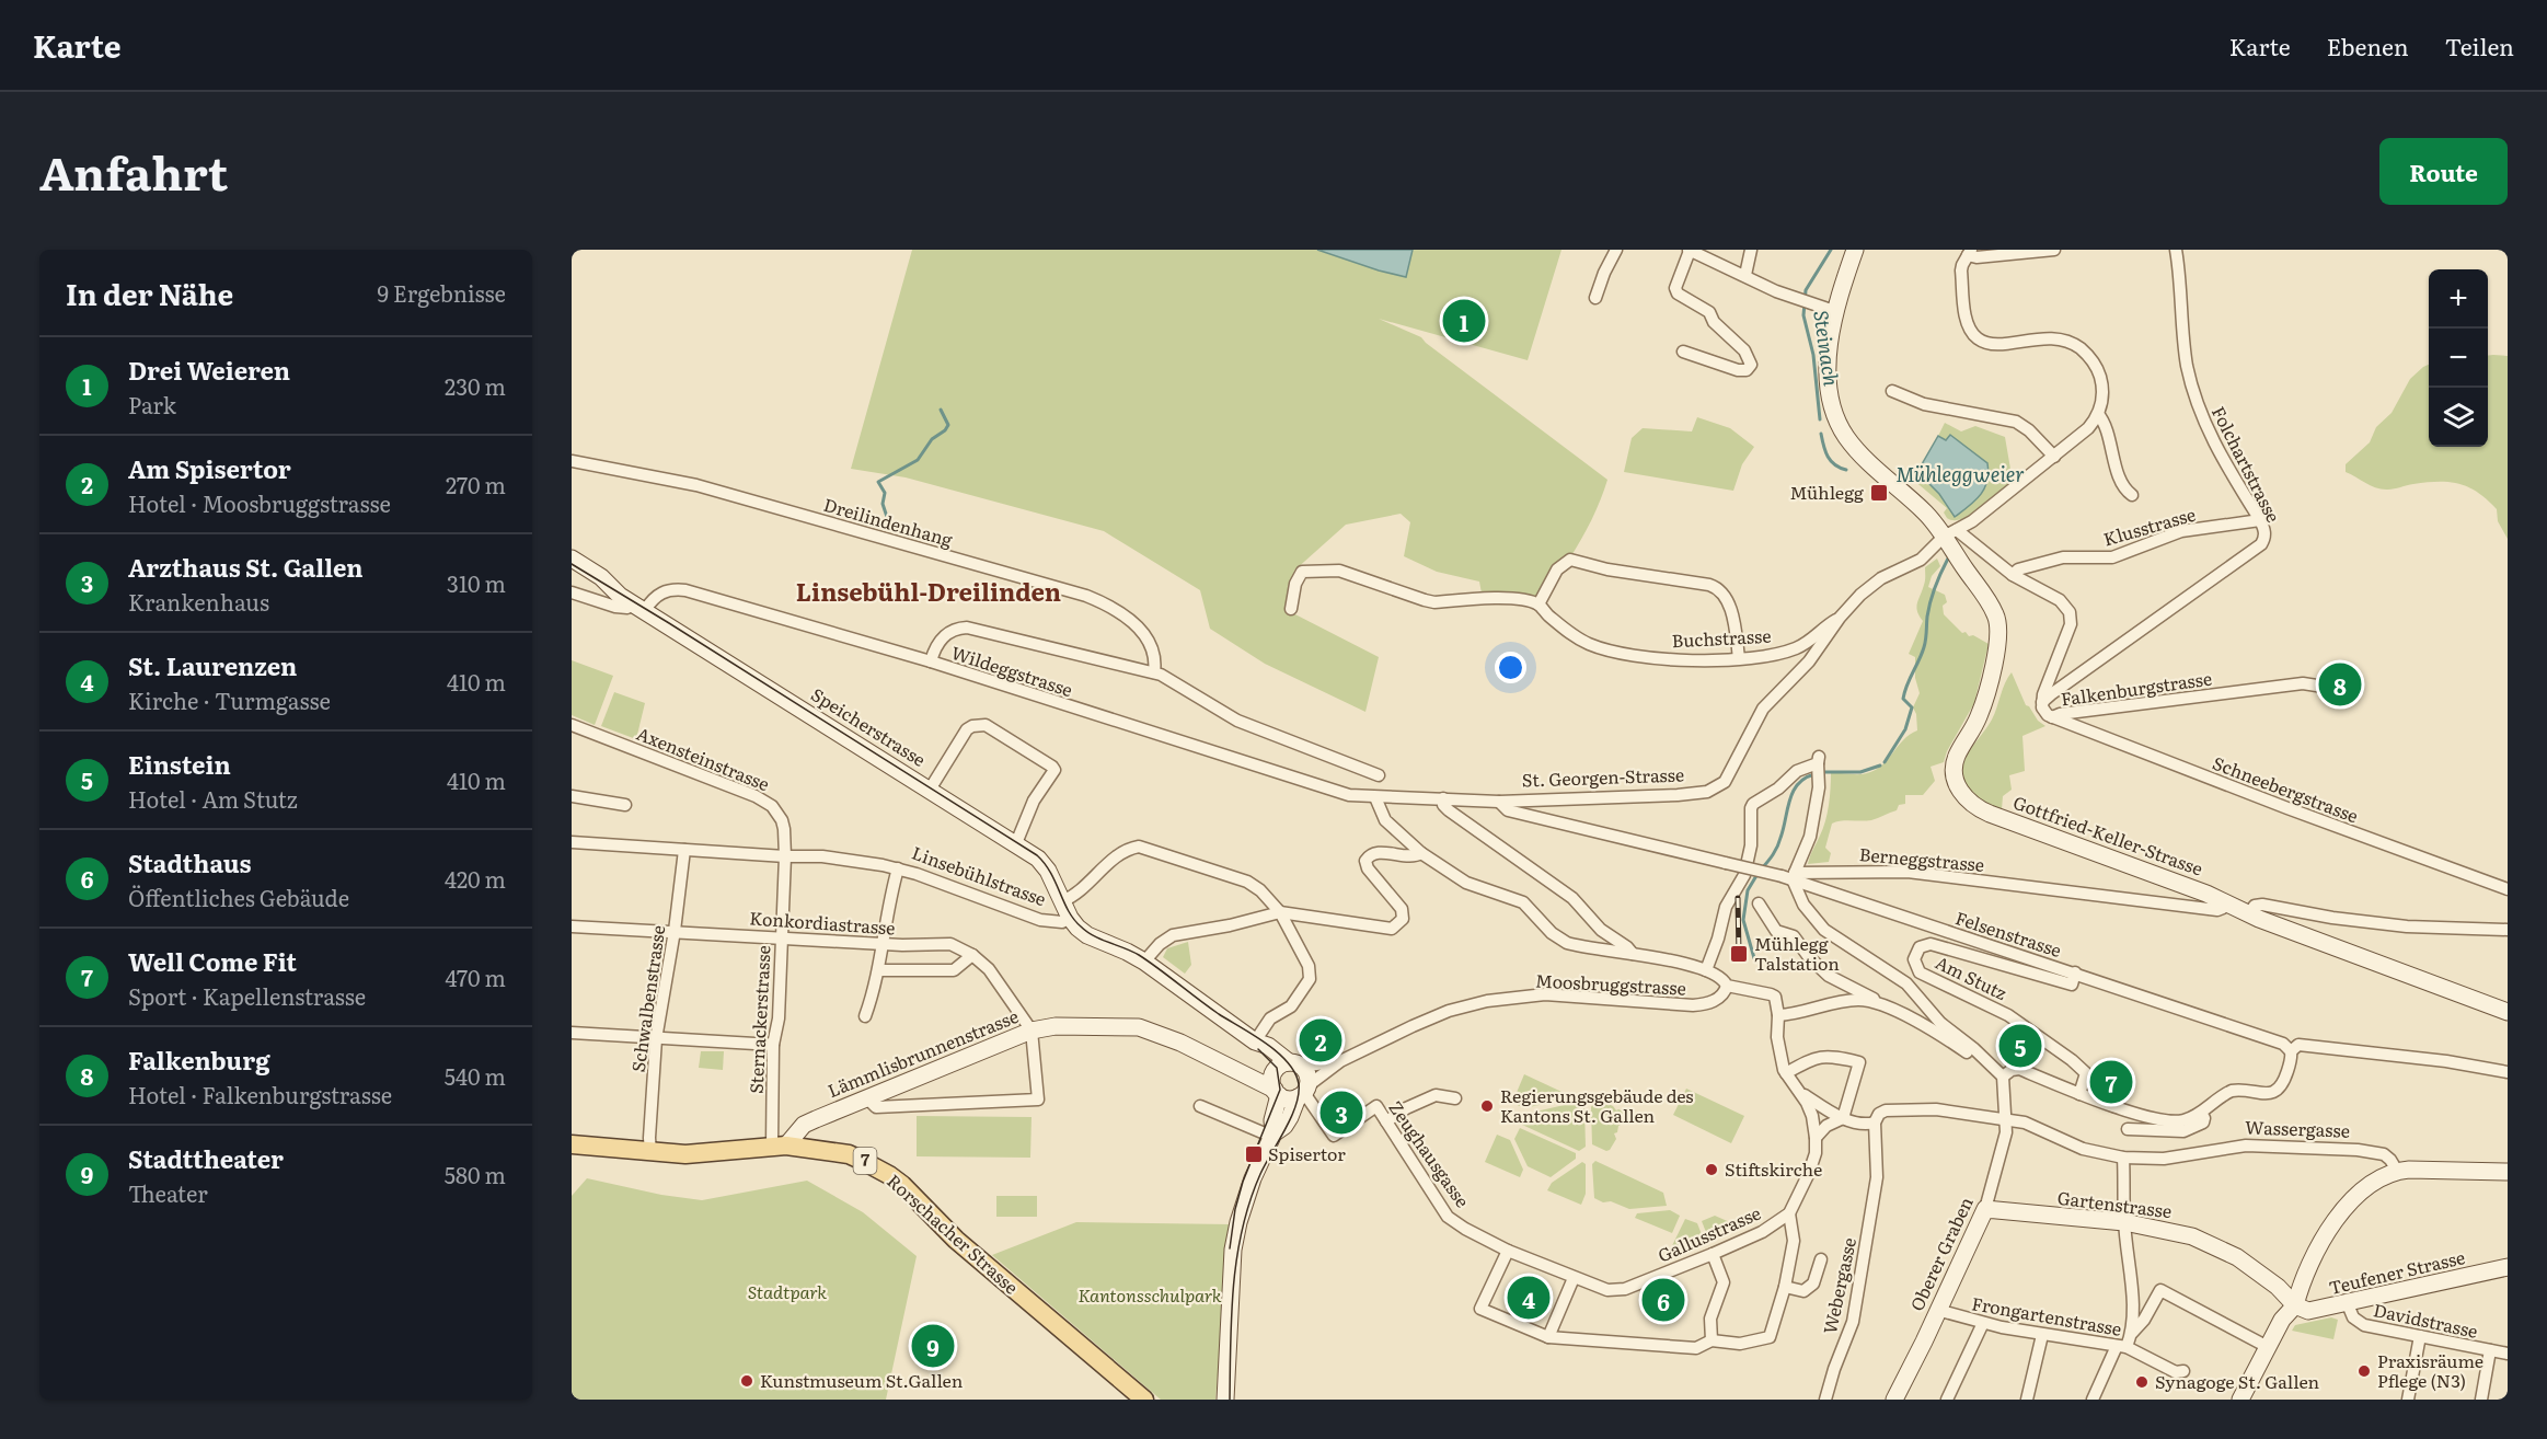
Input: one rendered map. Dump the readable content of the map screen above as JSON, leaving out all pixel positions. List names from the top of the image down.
{
  "streets": {
    "main road": ["7", "Rorschacher Strasse"],
    "street": [
      "Folchartstrasse",
      "Dreilindenhang",
      "Klusstrasse",
      "Buchstrasse",
      "Wildeggstrasse",
      "Falkenburgstrasse",
      "Speicherstrasse",
      "Axensteinstrasse",
      "St. Georgen-Strasse",
      "Schneebergstrasse",
      "Gottfried-Keller-Strasse",
      "Berneggstrasse",
      "Linsebühlstrasse",
      "Konkordiastrasse",
      "Felsenstrasse",
      "Am Stutz",
      "Moosbruggstrasse",
      "Schwalbenstrasse",
      "Sternackerstrasse",
      "Lämmlisbrunnenstrasse",
      "Wassergasse",
      "Zeughausgasse",
      "Gartenstrasse",
      "Gallusstrasse",
      "Oberer Graben",
      "Teufener Strasse",
      "Webergasse",
      "Frongartenstrasse",
      "Davidstrasse"
    ]
  },
  "crossings": [
    ["Folchartstrasse", "Klusstrasse"],
    ["Folchartstrasse", "Falkenburgstrasse"],
    ["Klusstrasse", "Falkenburgstrasse"],
    ["Buchstrasse", "St. Georgen-Strasse"],
    ["Wildeggstrasse", "Speicherstrasse"],
    ["Wildeggstrasse", "St. Georgen-Strasse"],
    ["Falkenburgstrasse", "St. Georgen-Strasse"],
    ["Falkenburgstrasse", "Schneebergstrasse"],
    ["Falkenburgstrasse", "Gottfried-Keller-Strasse"],
    ["Speicherstrasse", "Linsebühlstrasse"],
    ["Axensteinstrasse", "Linsebühlstrasse"],
    ["Axensteinstrasse", "Sternackerstrasse"],
    ["St. Georgen-Strasse", "Gottfried-Keller-Strasse"],
    ["St. Georgen-Strasse", "Felsenstrasse"],
    ["Gottfried-Keller-Strasse", "Berneggstrasse"],
    ["Berneggstrasse", "Felsenstrasse"],
    ["Linsebühlstrasse", "Schwalbenstrasse"],
    ["Linsebühlstrasse", "Sternackerstrasse"],
    ["Konkordiastrasse", "Schwalbenstrasse"],
    ["Konkordiastrasse", "Sternackerstrasse"],
    ["Konkordiastrasse", "Lämmlisbrunnenstrasse"],
    ["Felsenstrasse", "Am Stutz"],
    ["Moosbruggstrasse", "Lämmlisbrunnenstrasse"],
    ["Moosbruggstrasse", "Zeughausgasse"],
    ["Schwalbenstrasse", "Rorschacher Strasse"],
    ["Sternackerstrasse", "Lämmlisbrunnenstrasse"],
    ["Sternackerstrasse", "Rorschacher Strasse"],
    ["Lämmlisbrunnenstrasse", "Zeughausgasse"],
    ["Lämmlisbrunnenstrasse", "Rorschacher Strasse"],
    ["Wassergasse", "Oberer Graben"],
    ["Zeughausgasse", "Gallusstrasse"],
    ["Gartenstrasse", "Oberer Graben"],
    ["Gartenstrasse", "Teufener Strasse"],
    ["Oberer Graben", "Frongartenstrasse"],
    ["Teufener Strasse", "Davidstrasse"]
  ],
  "districts": ["Linsebühl-Dreilinden"],
  "water": ["Steinach", "Mühleggweier"],
  "parks": ["Stadtpark", "Kantonsschulpark"],
  "places": {
    "transit": ["Mühlegg", "Mühlegg Talstation", "Spisertor"],
    "other": [
      "Regierungsgebäude des Kantons St. Gallen",
      "Stiftskirche",
      "Praxisräume Pflege (N3)",
      "Kunstmuseum St.Gallen",
      "Synagoge St. Gallen"
    ]
  },
  "page": {
    "header": "Karte",
    "nav": ["Karte", "Ebenen", "Teilen"],
    "title": "Anfahrt",
    "buttons": "Route",
    "heading": ["In der Nähe", "9 Ergebnisse"],
    "map_buttons": ["+", "−"],
    "pins": [
      "1",
      "8",
      "2",
      "5",
      "7",
      "3",
      "4",
      "6",
      "9"
    ],
    "list": [
      {
        "mark": "1",
        "name": "Drei Weieren",
        "note": "Park",
        "value": "230 m"
      },
      {
        "mark": "2",
        "name": "Am Spisertor",
        "note": "Hotel · Moosbruggstrasse",
        "value": "270 m"
      },
      {
        "mark": "3",
        "name": "Arzthaus St. Gallen",
        "note": "Krankenhaus",
        "value": "310 m"
      },
      {
        "mark": "4",
        "name": "St. Laurenzen",
        "note": "Kirche · Turmgasse",
        "value": "410 m"
      },
      {
        "mark": "5",
        "name": "Einstein",
        "note": "Hotel · Am Stutz",
        "value": "410 m"
      },
      {
        "mark": "6",
        "name": "Stadthaus",
        "note": "Öffentliches Gebäude",
        "value": "420 m"
      },
      {
        "mark": "7",
        "name": "Well Come Fit",
        "note": "Sport · Kapellenstrasse",
        "value": "470 m"
      },
      {
        "mark": "8",
        "name": "Falkenburg",
        "note": "Hotel · Falkenburgstrasse",
        "value": "540 m"
      },
      {
        "mark": "9",
        "name": "Stadttheater",
        "note": "Theater",
        "value": "580 m"
      }
    ]
  }
}
